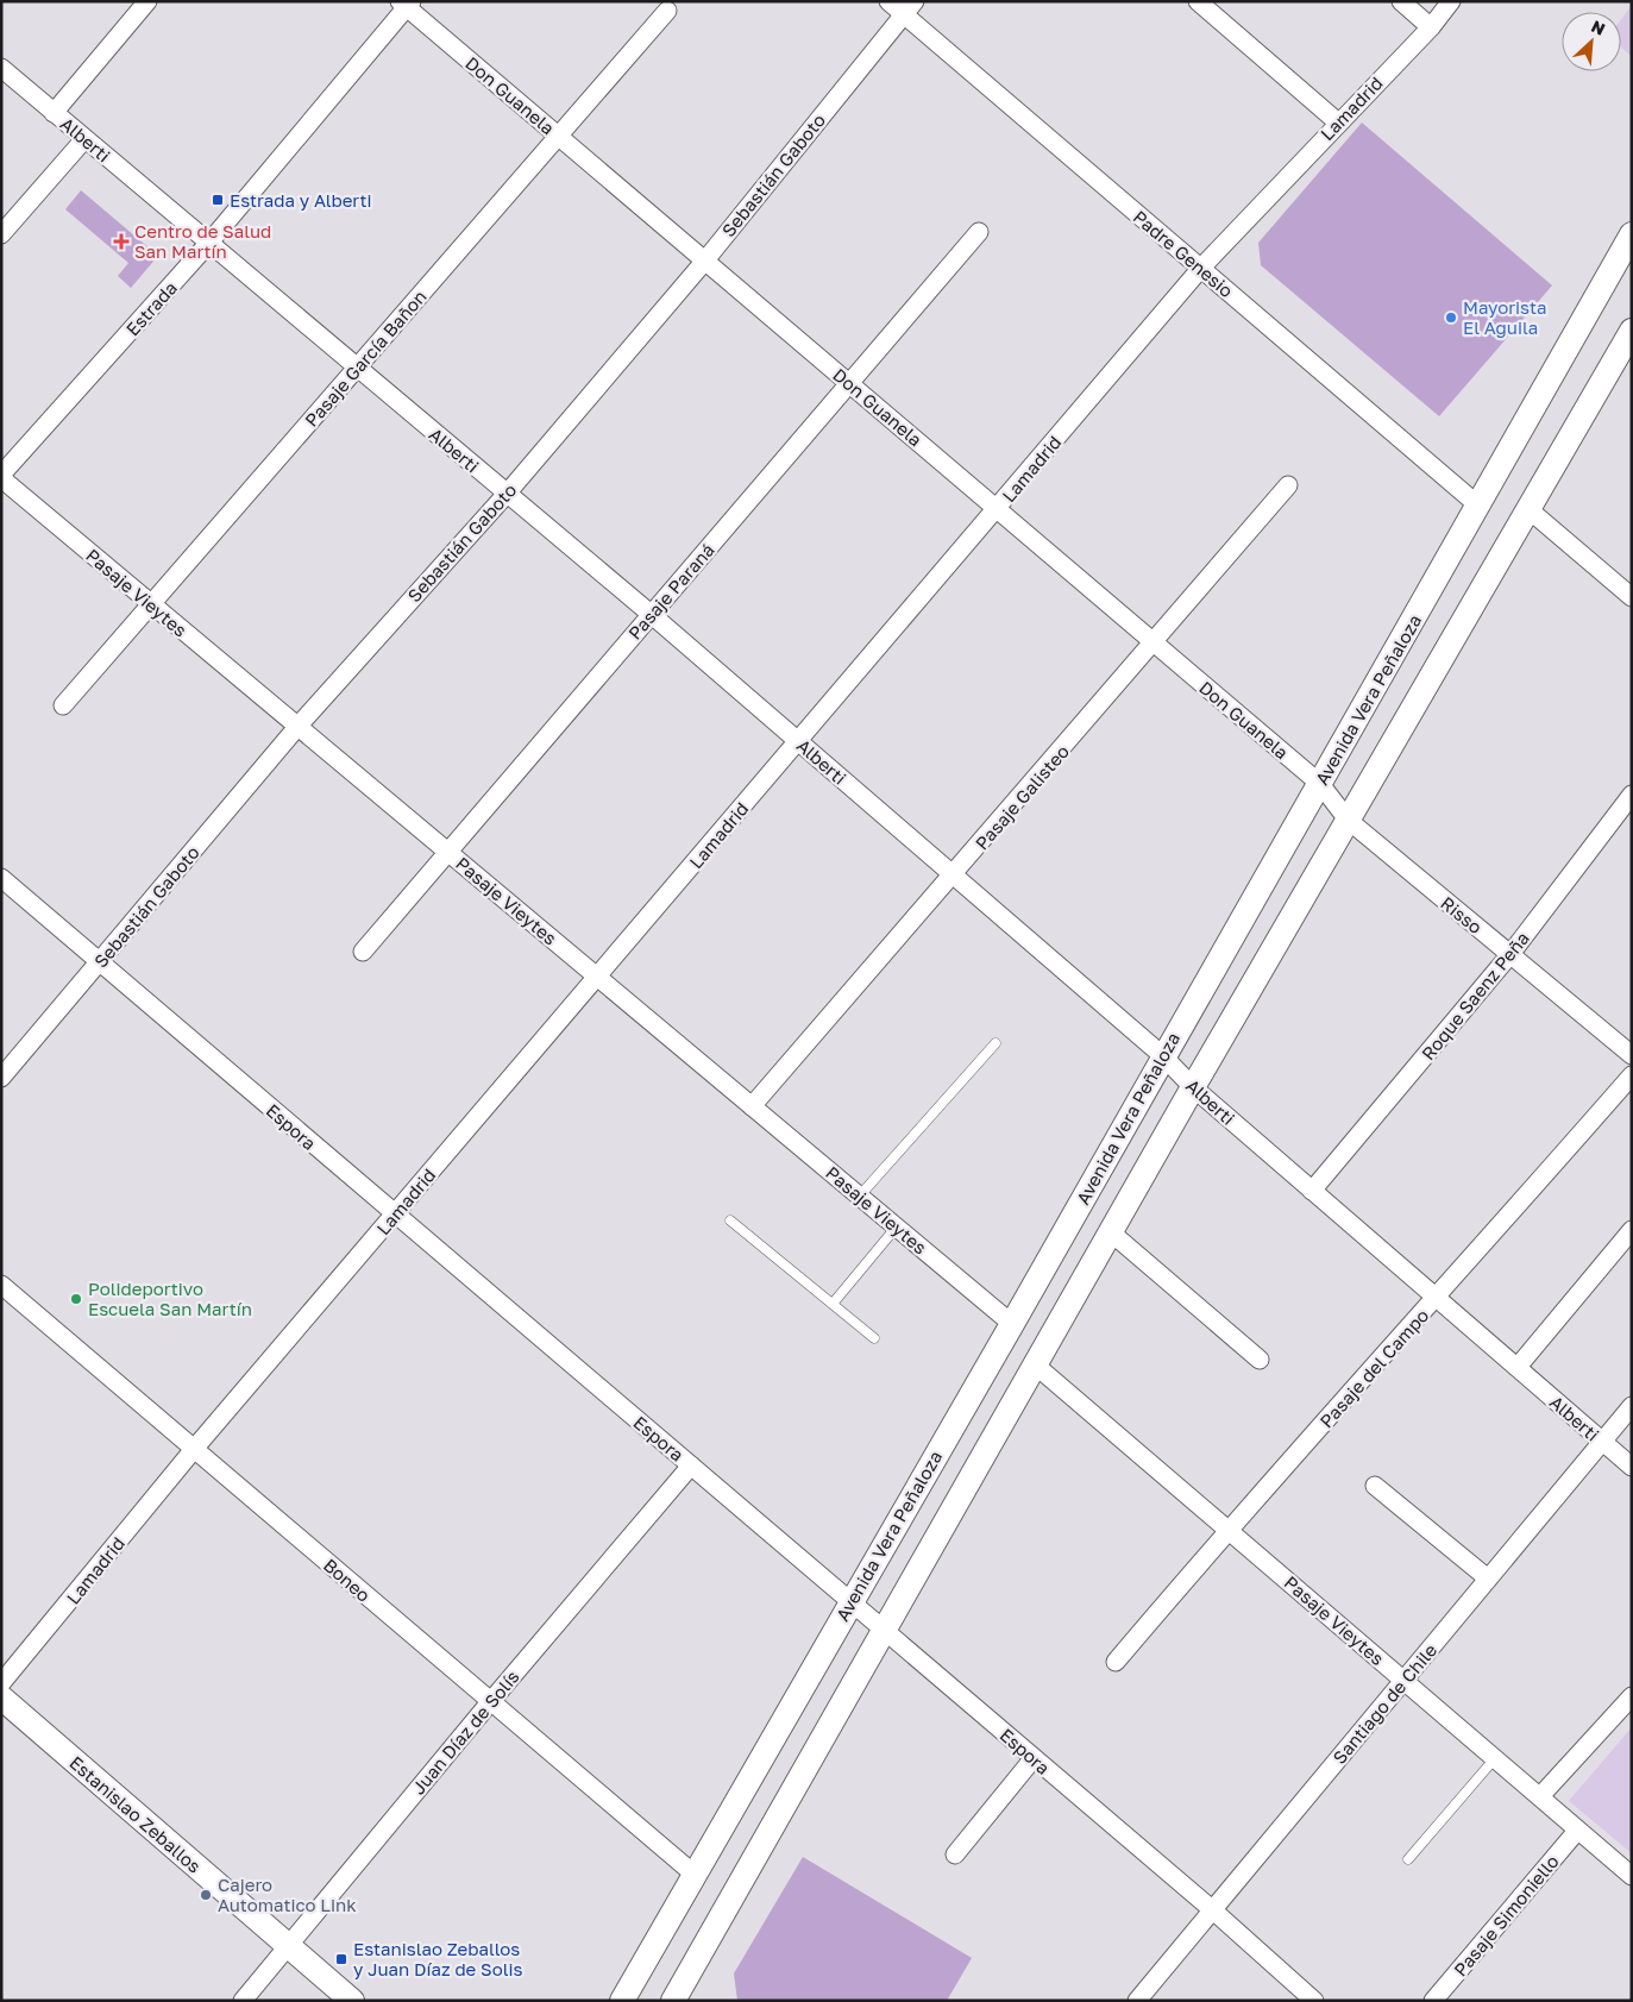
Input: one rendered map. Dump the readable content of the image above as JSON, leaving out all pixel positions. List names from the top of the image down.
{
  "streets": {
    "main road": ["Avenida Vera Peñaloza", "Estanislao Zeballos"],
    "street": [
      "Don Guanela",
      "Lamadrid",
      "Alberti",
      "Sebastián Gaboto",
      "Padre Genesio",
      "Estrada",
      "Pasaje García Bañon",
      "Pasaje Paraná",
      "Pasaje Vieytes",
      "Pasaje Galisteo",
      "Risso",
      "Roque Saenz Peña",
      "Espora",
      "Pasaje del Campo",
      "Boneo",
      "Santiago de Chile",
      "Juan Díaz de Solís",
      "Pasaje Simoniello"
    ]
  },
  "crossings": [
    ["Don Guanela", "Lamadrid"],
    ["Don Guanela", "Sebastián Gaboto"],
    ["Don Guanela", "Estrada"],
    ["Don Guanela", "Pasaje García Bañon"],
    ["Don Guanela", "Pasaje Paraná"],
    ["Don Guanela", "Avenida Vera Peñaloza"],
    ["Don Guanela", "Pasaje Galisteo"],
    ["Don Guanela", "Risso"],
    ["Lamadrid", "Alberti"],
    ["Lamadrid", "Padre Genesio"],
    ["Lamadrid", "Pasaje Vieytes"],
    ["Lamadrid", "Espora"],
    ["Lamadrid", "Boneo"],
    ["Alberti", "Sebastián Gaboto"],
    ["Alberti", "Estrada"],
    ["Alberti", "Pasaje García Bañon"],
    ["Alberti", "Pasaje Paraná"],
    ["Alberti", "Avenida Vera Peñaloza"],
    ["Alberti", "Pasaje Galisteo"],
    ["Alberti", "Roque Saenz Peña"],
    ["Alberti", "Pasaje del Campo"],
    ["Alberti", "Santiago de Chile"],
    ["Sebastián Gaboto", "Padre Genesio"],
    ["Sebastián Gaboto", "Pasaje Vieytes"],
    ["Sebastián Gaboto", "Espora"],
    ["Padre Genesio", "Avenida Vera Peñaloza"],
    ["Estrada", "Pasaje Vieytes"],
    ["Pasaje García Bañon", "Pasaje Vieytes"],
    ["Pasaje Paraná", "Pasaje Vieytes"],
    ["Pasaje Vieytes", "Avenida Vera Peñaloza"],
    ["Pasaje Vieytes", "Pasaje Galisteo"],
    ["Pasaje Vieytes", "Pasaje del Campo"],
    ["Pasaje Vieytes", "Santiago de Chile"],
    ["Pasaje Vieytes", "Pasaje Simoniello"],
    ["Avenida Vera Peñaloza", "Espora"],
    ["Avenida Vera Peñaloza", "Boneo"],
    ["Risso", "Roque Saenz Peña"],
    ["Espora", "Santiago de Chile"],
    ["Espora", "Juan Díaz de Solís"],
    ["Boneo", "Juan Díaz de Solís"],
    ["Juan Díaz de Solís", "Estanislao Zeballos"]
  ],
  "places": {
    "transit": ["Estrada y Alberti", "Estanislao Zeballos y Juan Díaz de Solis"],
    "health": ["Centro de Salud San Martín"],
    "other": ["Mayorista El Aguila", "Polideportivo Escuela San Martín", "Cajero Automatico Link"]
  },
  "north": "top right"
}
